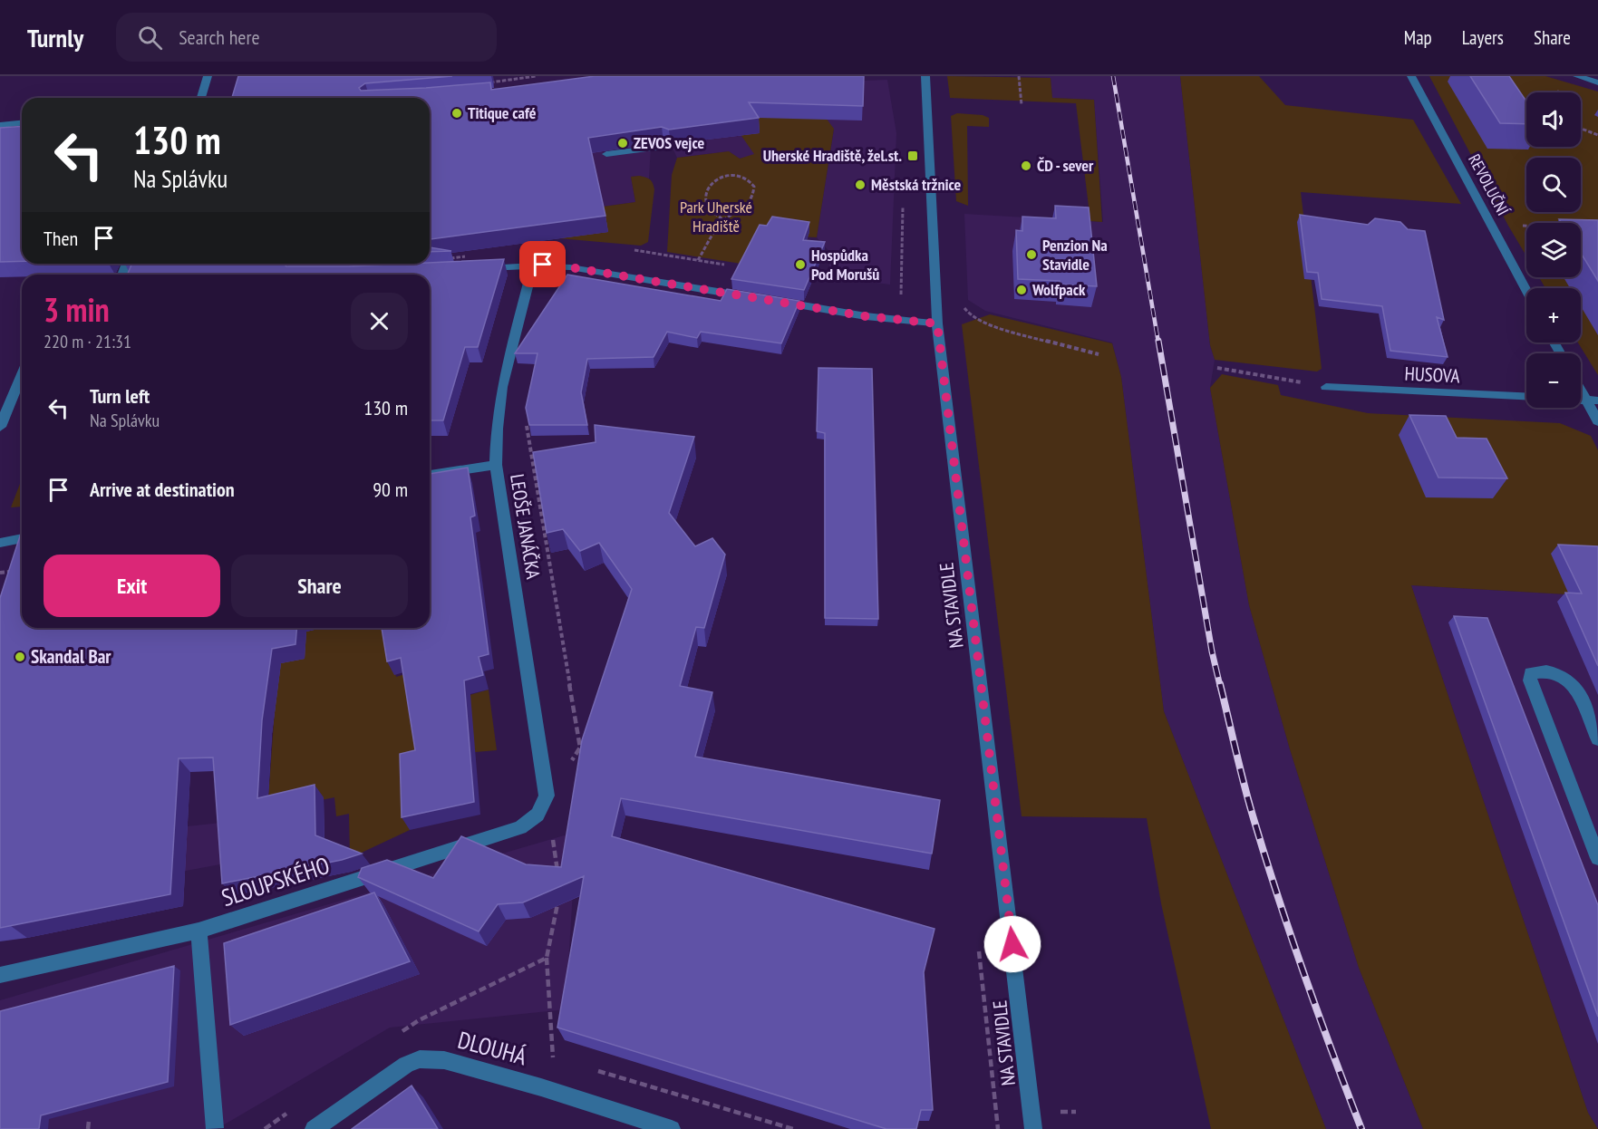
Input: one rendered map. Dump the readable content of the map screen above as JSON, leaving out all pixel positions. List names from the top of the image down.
{
  "streets": {
    "street": [
      "REVOLUČNÍ",
      "HUSOVA",
      "LEOŠE JANÁČKA",
      "NA STAVIDLE",
      "SLOUPSKÉHO",
      "DLOUHÁ"
    ]
  },
  "crossings": [
    ["LEOŠE JANÁČKA", "SLOUPSKÉHO"]
  ],
  "parks": ["Park Uherské Hradiště"],
  "places": {
    "other": [
      "Titique café",
      "ZEVOS vejce",
      "ČD - sever",
      "Městská tržnice",
      "Penzion Na Stavidle",
      "Hospůdka Pod Morušů",
      "Wolfpack",
      "Skandal Bar"
    ],
    "transit": ["Uherské Hradiště, žel.st."]
  },
  "page": {
    "header": "Turnly",
    "search": "Search here",
    "nav": ["Map", "Layers", "Share"],
    "map_buttons": ["+", "−"],
    "turn": ["130 m", "Na Splávku"],
    "then": "Then",
    "heading": ["3 min", "220 m · 21:31"],
    "list": [
      {
        "name": "Turn left",
        "note": "Na Splávku",
        "value": "130 m"
      },
      {
        "name": "Arrive at destination",
        "value": "90 m"
      }
    ],
    "buttons": ["Exit", "Share"]
  }
}
